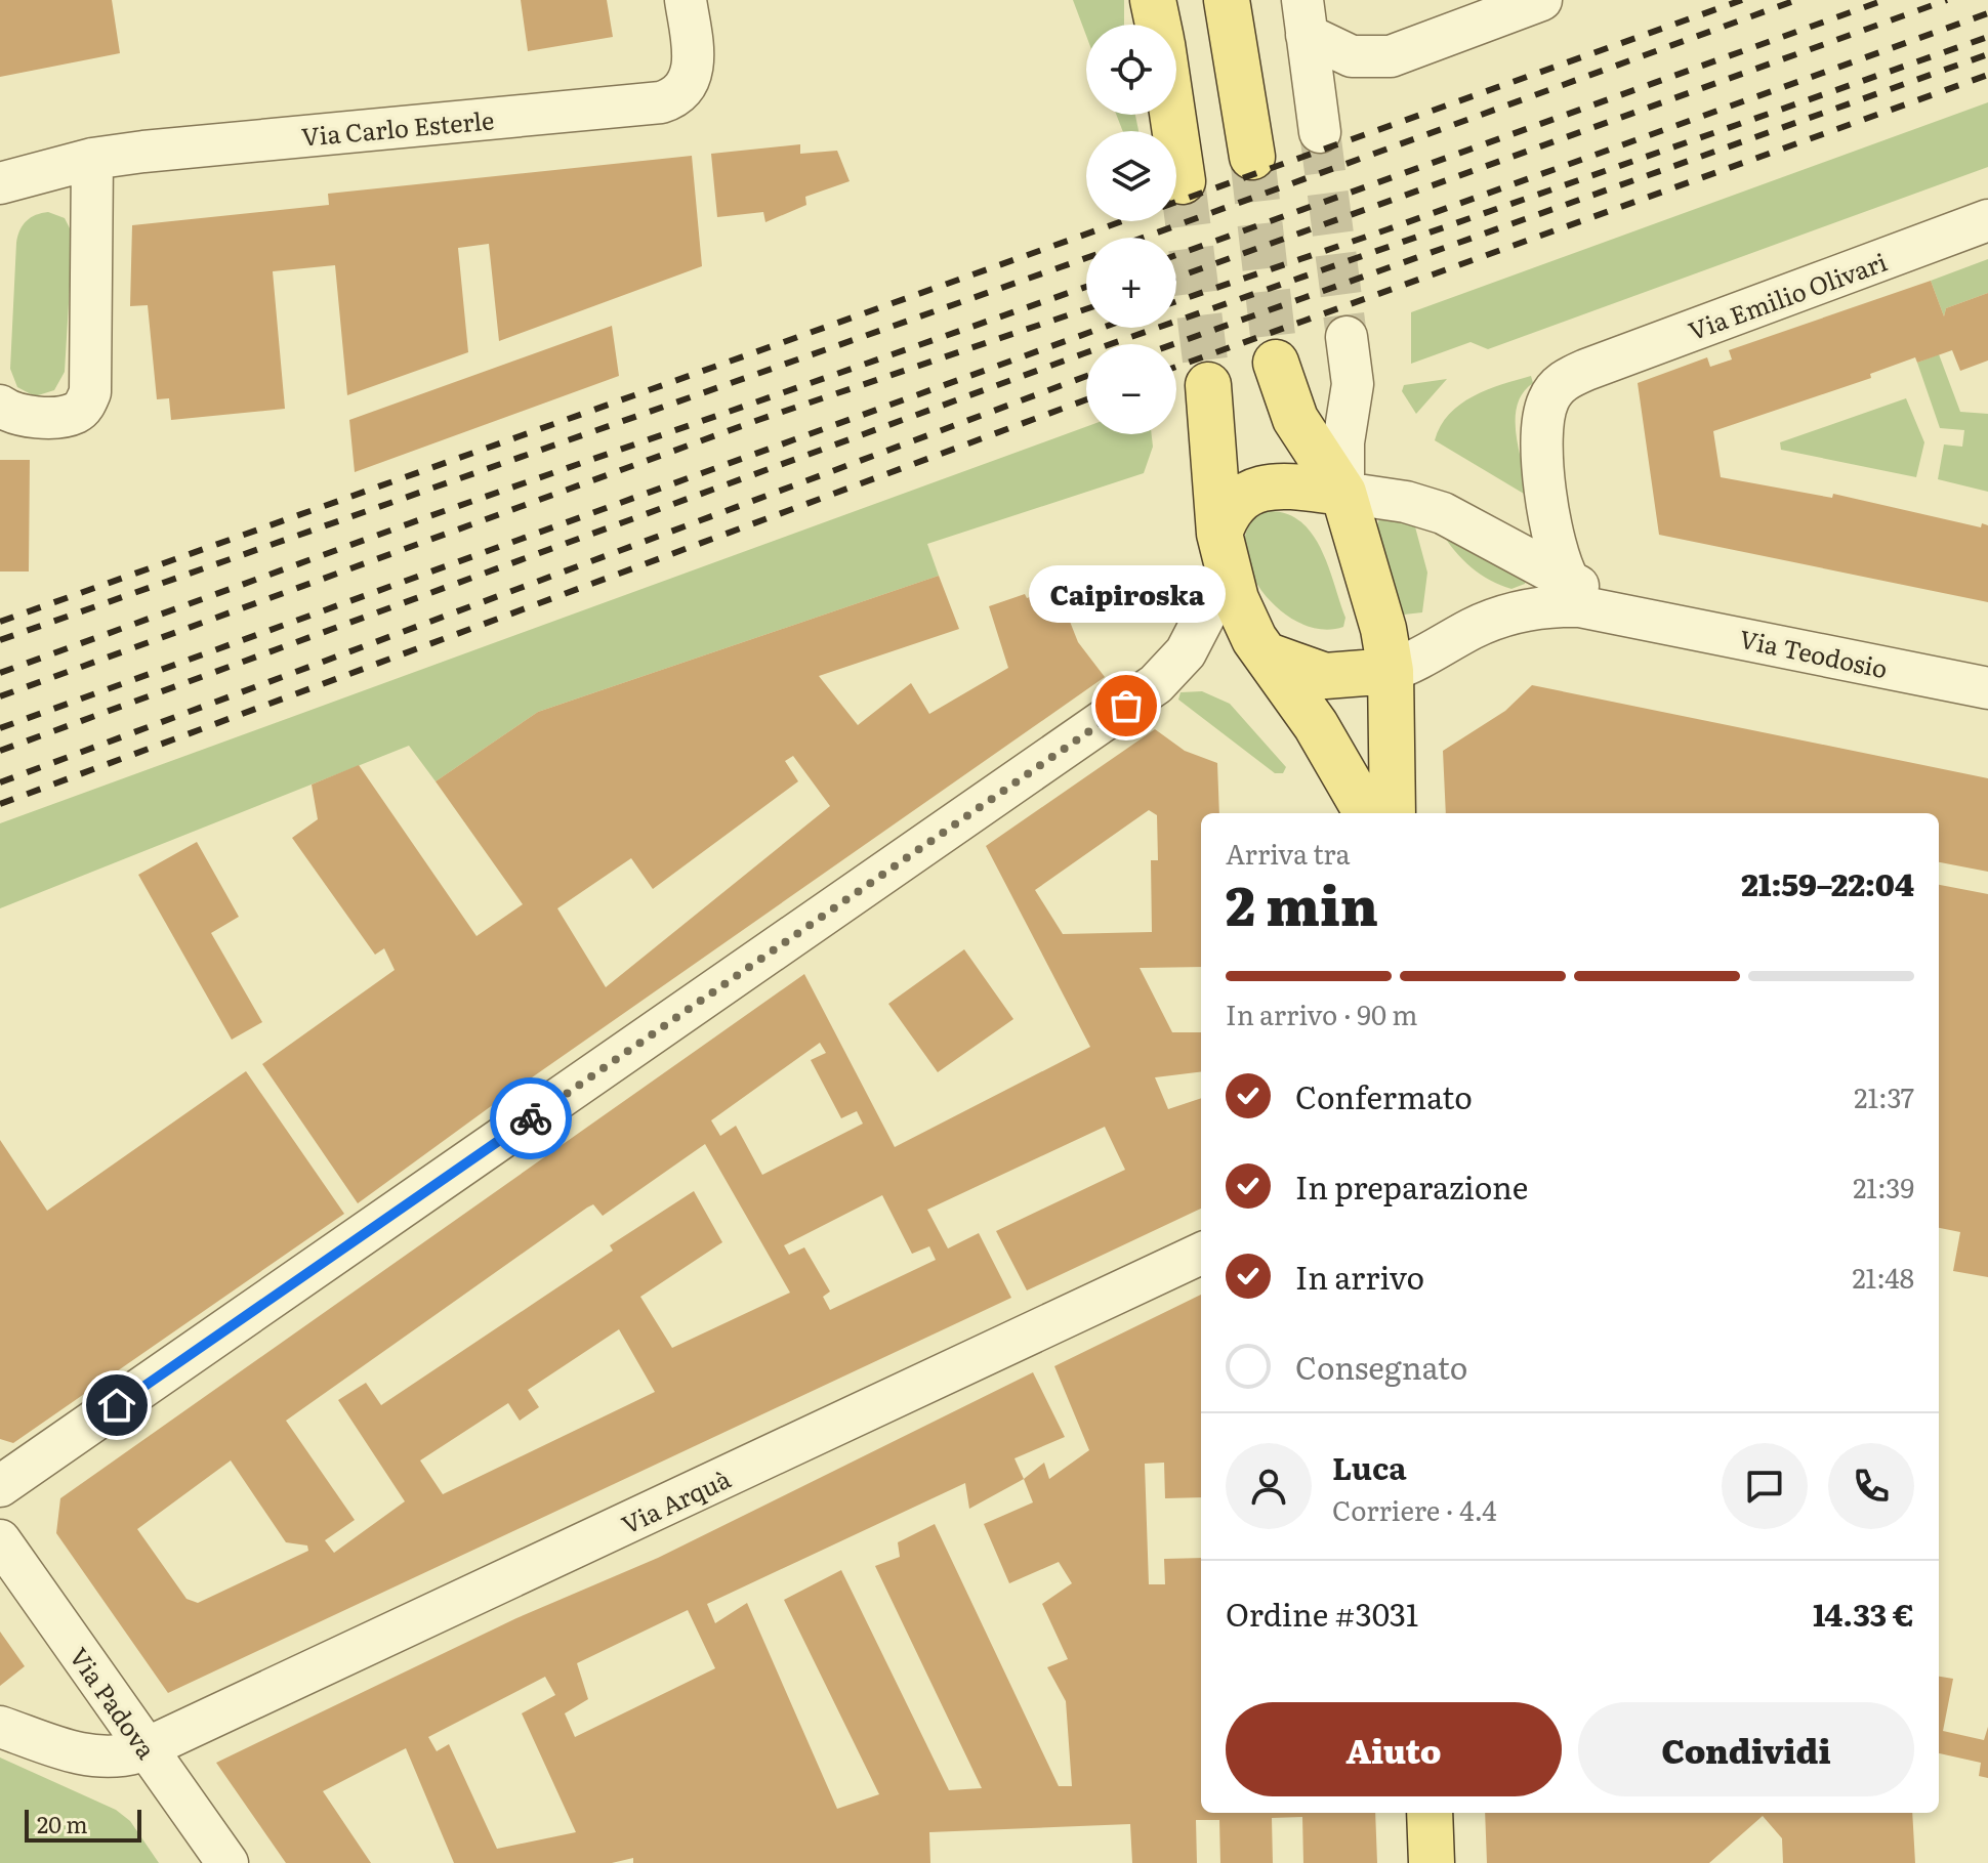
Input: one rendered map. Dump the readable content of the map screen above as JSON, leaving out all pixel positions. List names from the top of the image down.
{
  "streets": {
    "street": [
      "Via Carlo Esterle",
      "Via Emilio Olivari",
      "Via Teodosio",
      "Via Arquà",
      "Via Padova"
    ]
  },
  "crossings": [
    ["Via Arquà", "Via Padova"]
  ],
  "places": ["Caipiroska"],
  "scale_bar": "20 m",
  "page": {
    "map_buttons": ["+", "−"],
    "bubble": "Caipiroska",
    "heading": ["2 min", "Arriva tra", "21:59–22:04"],
    "panel": [
      "Luca",
      "Corriere · 4.4",
      "Ordine #3031",
      "14.33 €"
    ],
    "bar": "In arrivo · 90 m",
    "list": [
      ["Confermato", "21:37"],
      ["In preparazione", "21:39"],
      ["In arrivo", "21:48"],
      "Consegnato"
    ],
    "buttons": ["Aiuto", "Condividi"],
    "scale": "20 m"
  }
}
